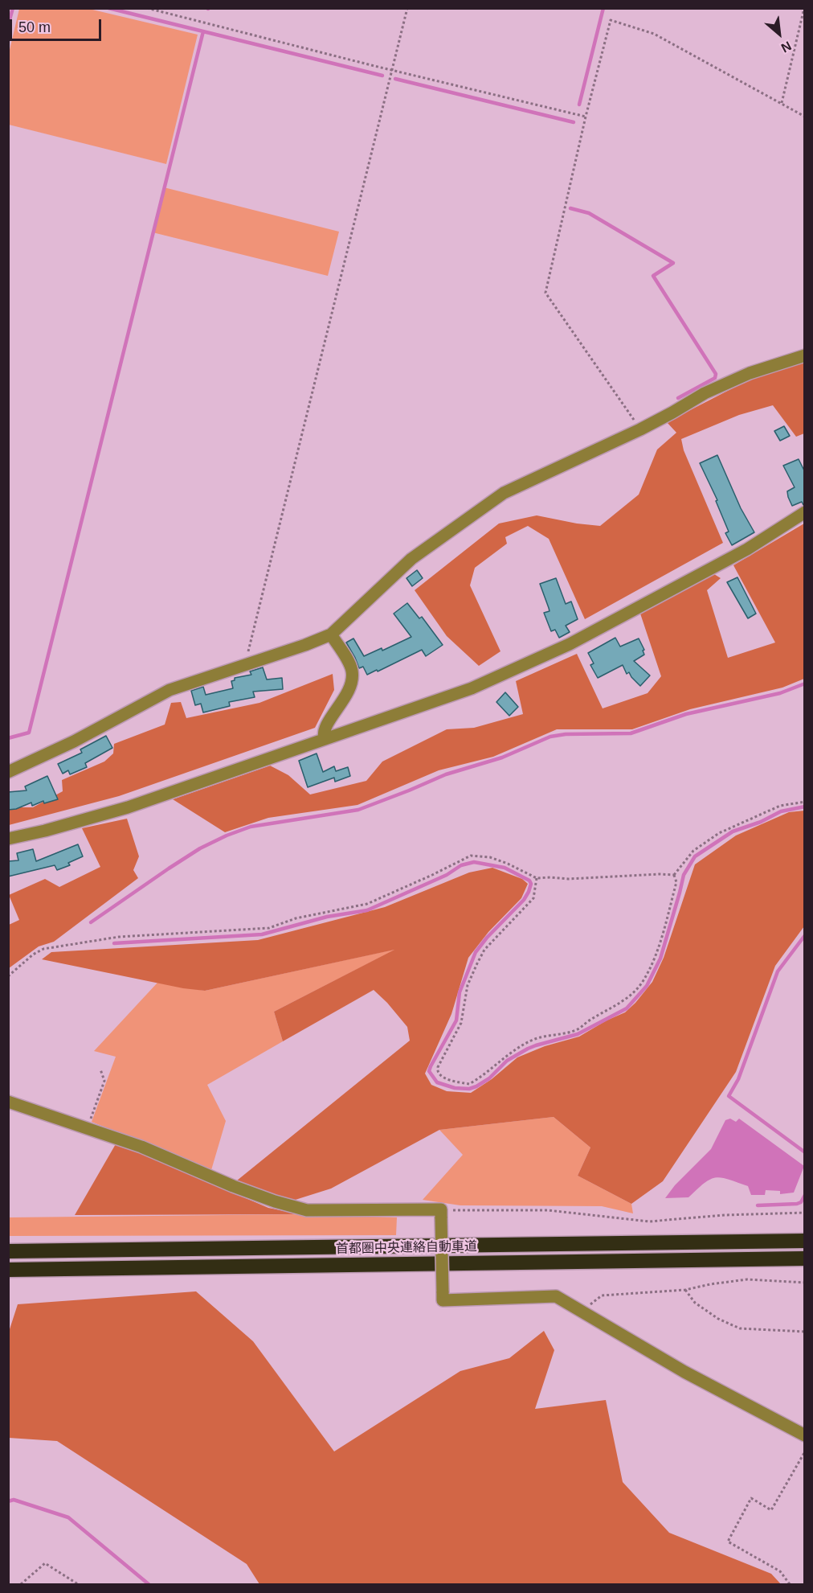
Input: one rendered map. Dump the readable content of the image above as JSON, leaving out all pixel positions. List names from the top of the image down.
{
  "streets": {
    "highway": ["首都圏中央連絡自動車道"]
  },
  "scale_bar": "50 m",
  "north": "bottom right"
}
